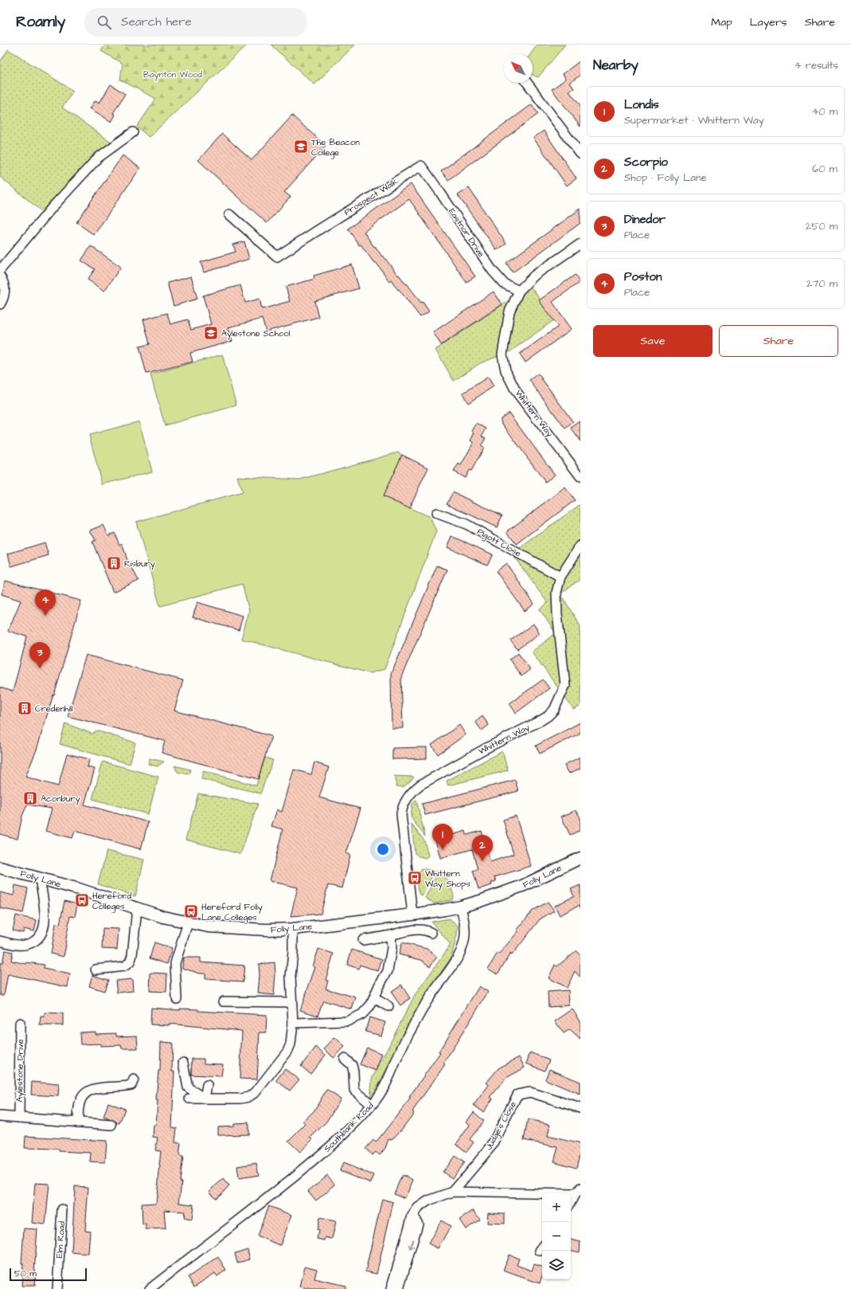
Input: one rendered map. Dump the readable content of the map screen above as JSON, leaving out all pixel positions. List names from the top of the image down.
{
  "streets": {
    "street": [
      "Prospect Walk",
      "Eastnor Drive",
      "Whittern Way",
      "Pigott Close",
      "Folly Lane",
      "Aylestone Drive",
      "Judge's Close",
      "Southbank Road",
      "Elm Road"
    ]
  },
  "crossings": [
    ["Prospect Walk", "Eastnor Drive"],
    ["Eastnor Drive", "Whittern Way"],
    ["Whittern Way", "Pigott Close"],
    ["Whittern Way", "Folly Lane"],
    ["Folly Lane", "Southbank Road"]
  ],
  "parks": ["Baynton Wood"],
  "places": {
    "school or university": ["The Beacon College", "Aylestone School"],
    "building": ["Risbury", "Credenhill", "Aconbury"],
    "bus stop": ["Whittern Way Shops", "Hereford Colleges", "Hereford Folly Lane Colleges"]
  },
  "scale_bar": "50 m",
  "north": "top left",
  "page": {
    "header": "Roamly",
    "search": "Search here",
    "nav": ["Map", "Layers", "Share"],
    "heading": ["Nearby", "4 results"],
    "list": [
      {
        "mark": "1",
        "name": "Londis",
        "note": "Supermarket · Whittern Way",
        "value": "40 m"
      },
      {
        "mark": "2",
        "name": "Scorpio",
        "note": "Shop · Folly Lane",
        "value": "60 m"
      },
      {
        "mark": "3",
        "name": "Dinedor",
        "note": "Place",
        "value": "250 m"
      },
      {
        "mark": "4",
        "name": "Poston",
        "note": "Place",
        "value": "270 m"
      }
    ],
    "buttons": ["Save", "Share"],
    "pins": [
      "4",
      "3",
      "1",
      "2"
    ],
    "map_buttons": ["+", "−"],
    "scale": "50 m"
  }
}
